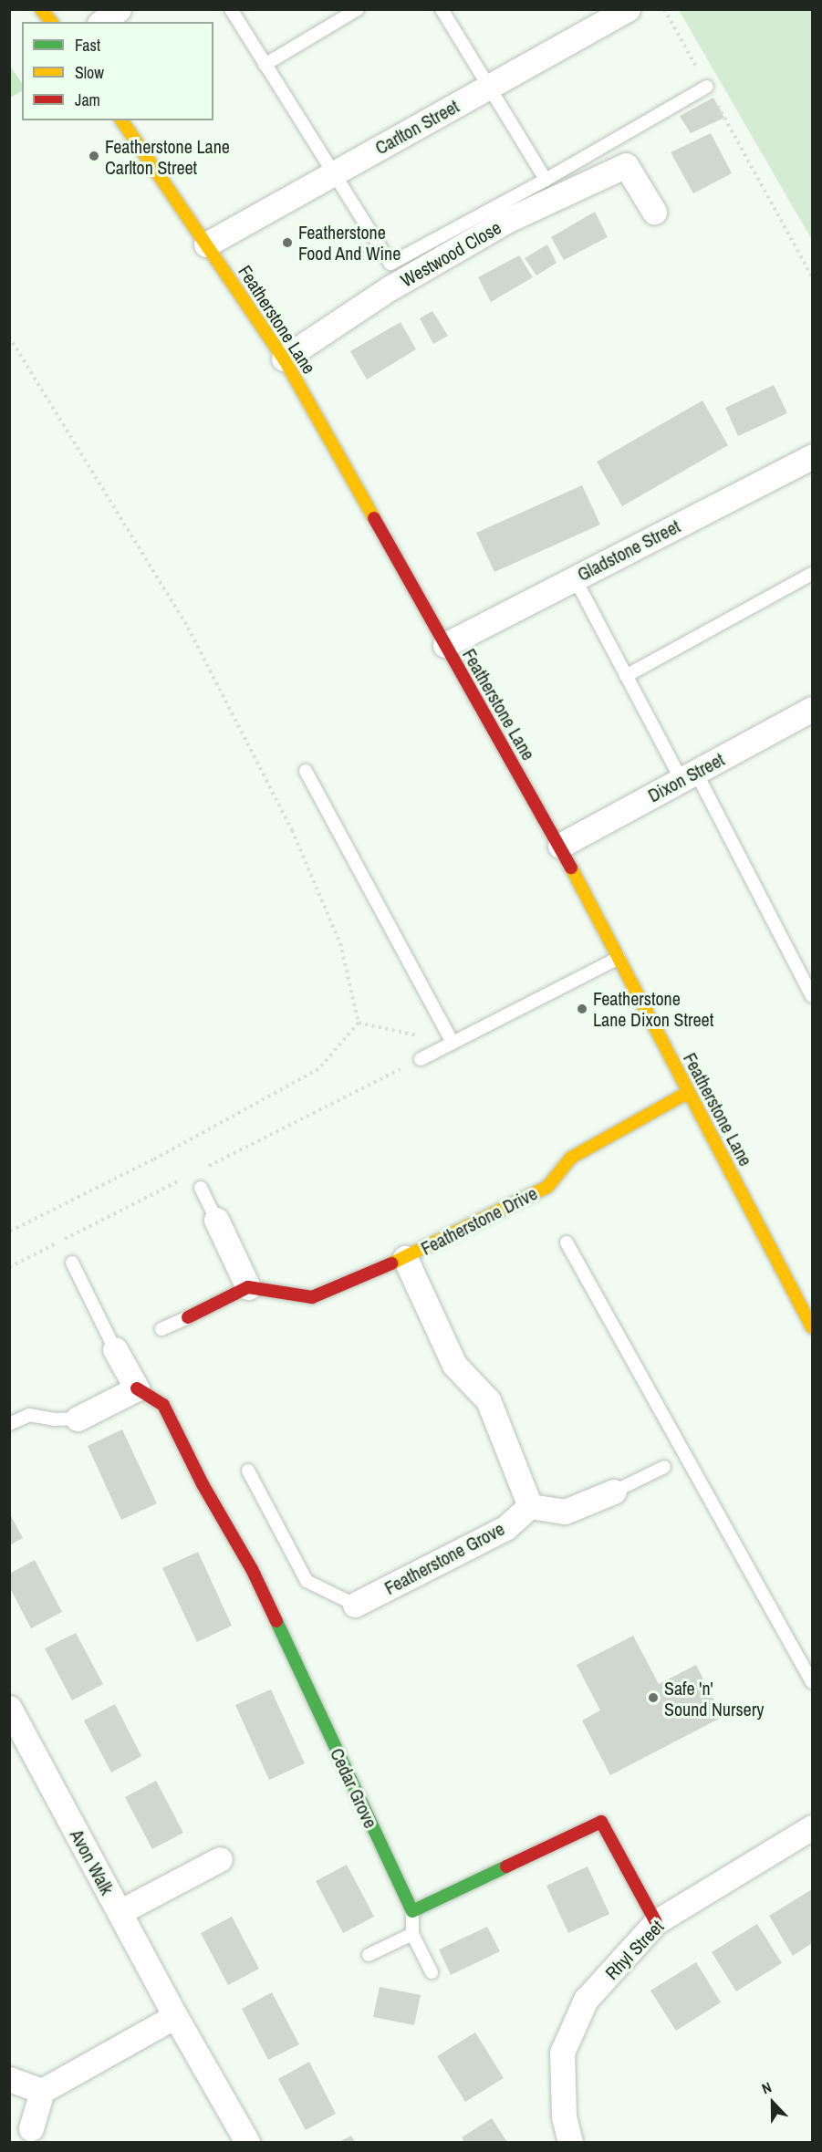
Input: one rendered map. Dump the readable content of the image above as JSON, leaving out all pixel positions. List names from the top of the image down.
{
  "streets": {
    "street": [
      "Carlton Street",
      "Westwood Close",
      "Featherstone Lane",
      "Gladstone Street",
      "Dixon Street",
      "Featherstone Drive",
      "Featherstone Grove",
      "Cedar Grove",
      "Avon Walk",
      "Rhyl Street"
    ]
  },
  "crossings": [
    ["Carlton Street", "Featherstone Lane"],
    ["Westwood Close", "Featherstone Lane"],
    ["Featherstone Lane", "Gladstone Street"],
    ["Featherstone Lane", "Dixon Street"],
    ["Featherstone Lane", "Featherstone Drive"]
  ],
  "places": [
    "Featherstone Lane Carlton Street",
    "Featherstone Food And Wine",
    "Featherstone Lane Dixon Street",
    "Safe 'n' Sound Nursery"
  ],
  "legend": ["Fast", "Slow", "Jam"],
  "north": "top"
}
